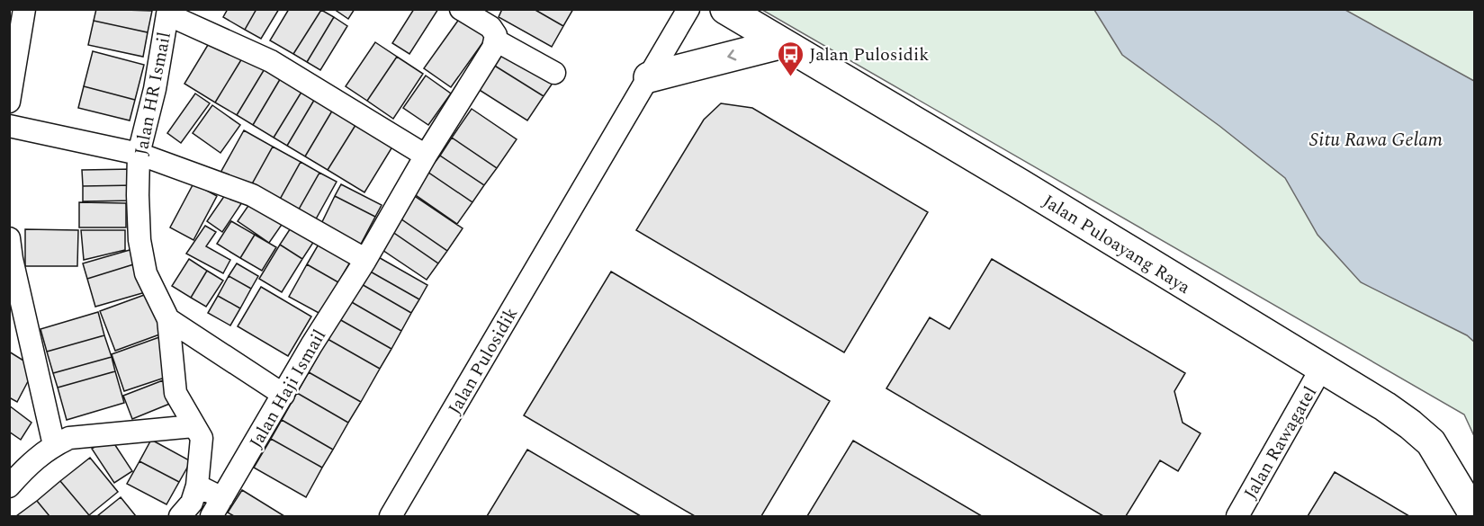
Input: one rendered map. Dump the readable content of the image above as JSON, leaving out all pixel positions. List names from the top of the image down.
{
  "streets": {
    "street": [
      "Jalan HR Ismail",
      "Jalan Puloayang Raya",
      "Jalan Pulosidik",
      "Jalan Haji Ismail",
      "Jalan Rawagatel"
    ]
  },
  "crossings": [
    ["Jalan Puloayang Raya", "Jalan Rawagatel"]
  ],
  "water": ["Situ Rawa Gelam"],
  "places": {
    "bus stop": ["Jalan Pulosidik"]
  }
}
